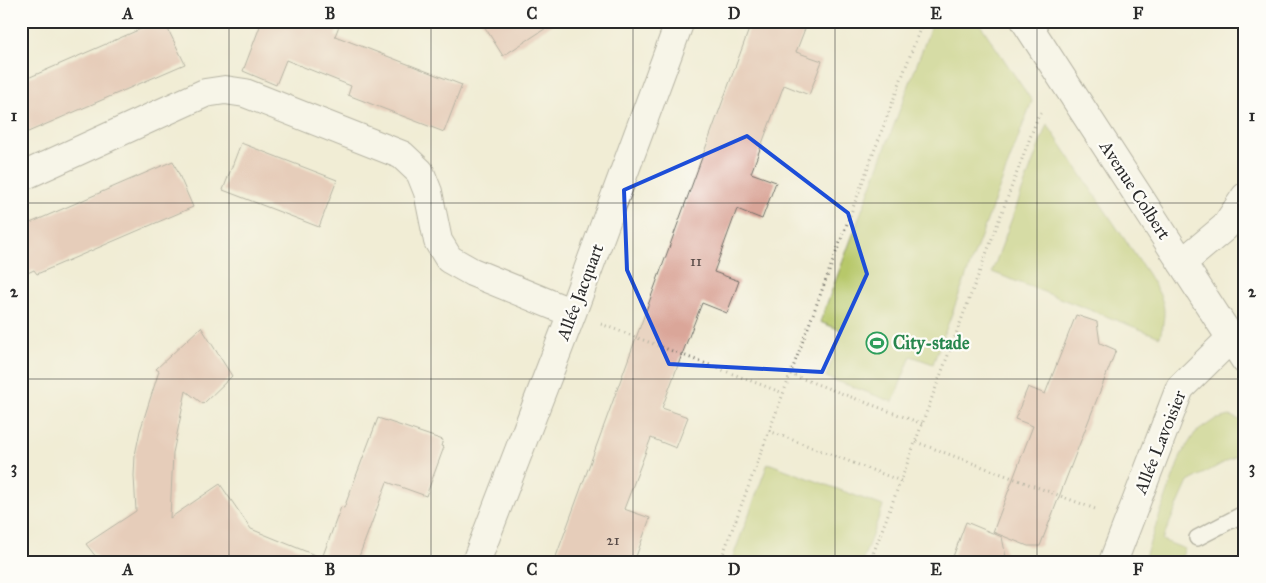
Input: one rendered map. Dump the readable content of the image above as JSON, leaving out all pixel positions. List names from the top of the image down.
{
  "streets": {
    "street": ["Avenue Colbert", "Allée Jacquart", "Allée Lavoisier"]
  },
  "crossings": [
    ["Avenue Colbert", "Allée Lavoisier"]
  ],
  "places": {
    "sports": ["City-stade"]
  },
  "house_numbers": ["11", "21"],
  "grid": {
    "columns": [
      "A",
      "B",
      "C",
      "D",
      "E",
      "F"
    ],
    "rows": ["1", "2", "3"]
  }
}
